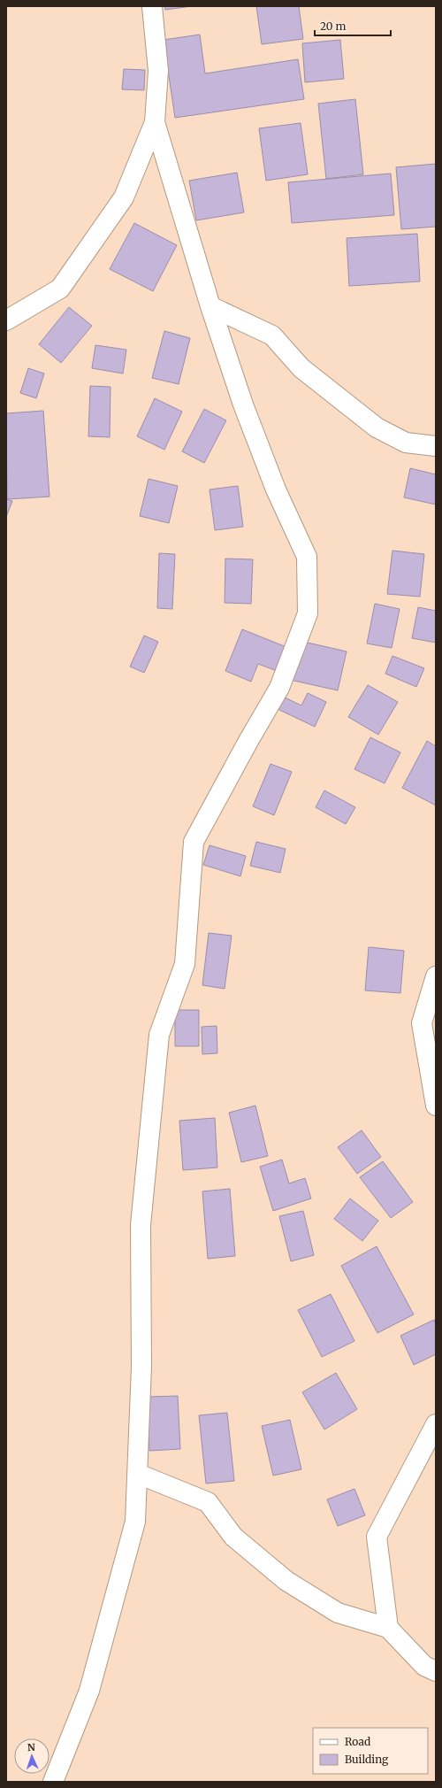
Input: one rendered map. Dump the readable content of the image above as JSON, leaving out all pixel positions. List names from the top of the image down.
{
  "legend": ["Road", "Building"],
  "scale_bar": "20 m",
  "north": "top"
}
